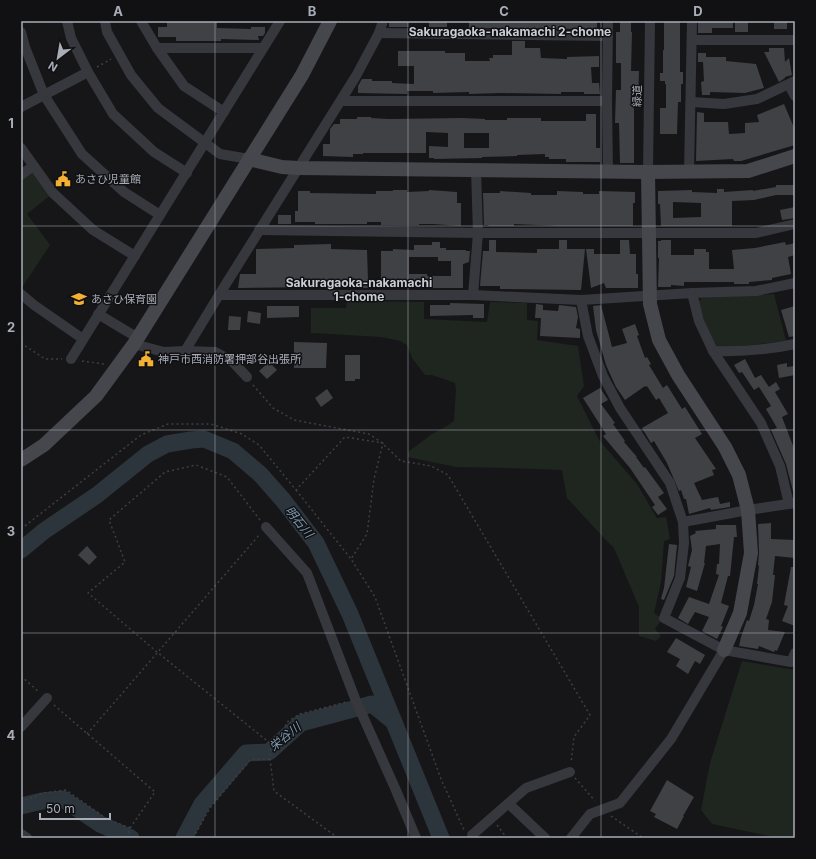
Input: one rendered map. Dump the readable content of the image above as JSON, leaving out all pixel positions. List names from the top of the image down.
{
  "streets": {
    "street": ["緑道"]
  },
  "districts": ["Sakuragaoka-nakamachi 2-chome", "Sakuragaoka-nakamachi 1-chome"],
  "water": ["明石川", "栄谷川"],
  "places": {
    "public building": ["あさひ児童館", "神戸市西消防署押部谷出張所"],
    "school or university": ["あさひ保育園"]
  },
  "scale_bar": "50 m",
  "north": "bottom left",
  "grid": {
    "columns": [
      "A",
      "B",
      "C",
      "D"
    ],
    "rows": [
      "1",
      "2",
      "3",
      "4"
    ]
  }
}
